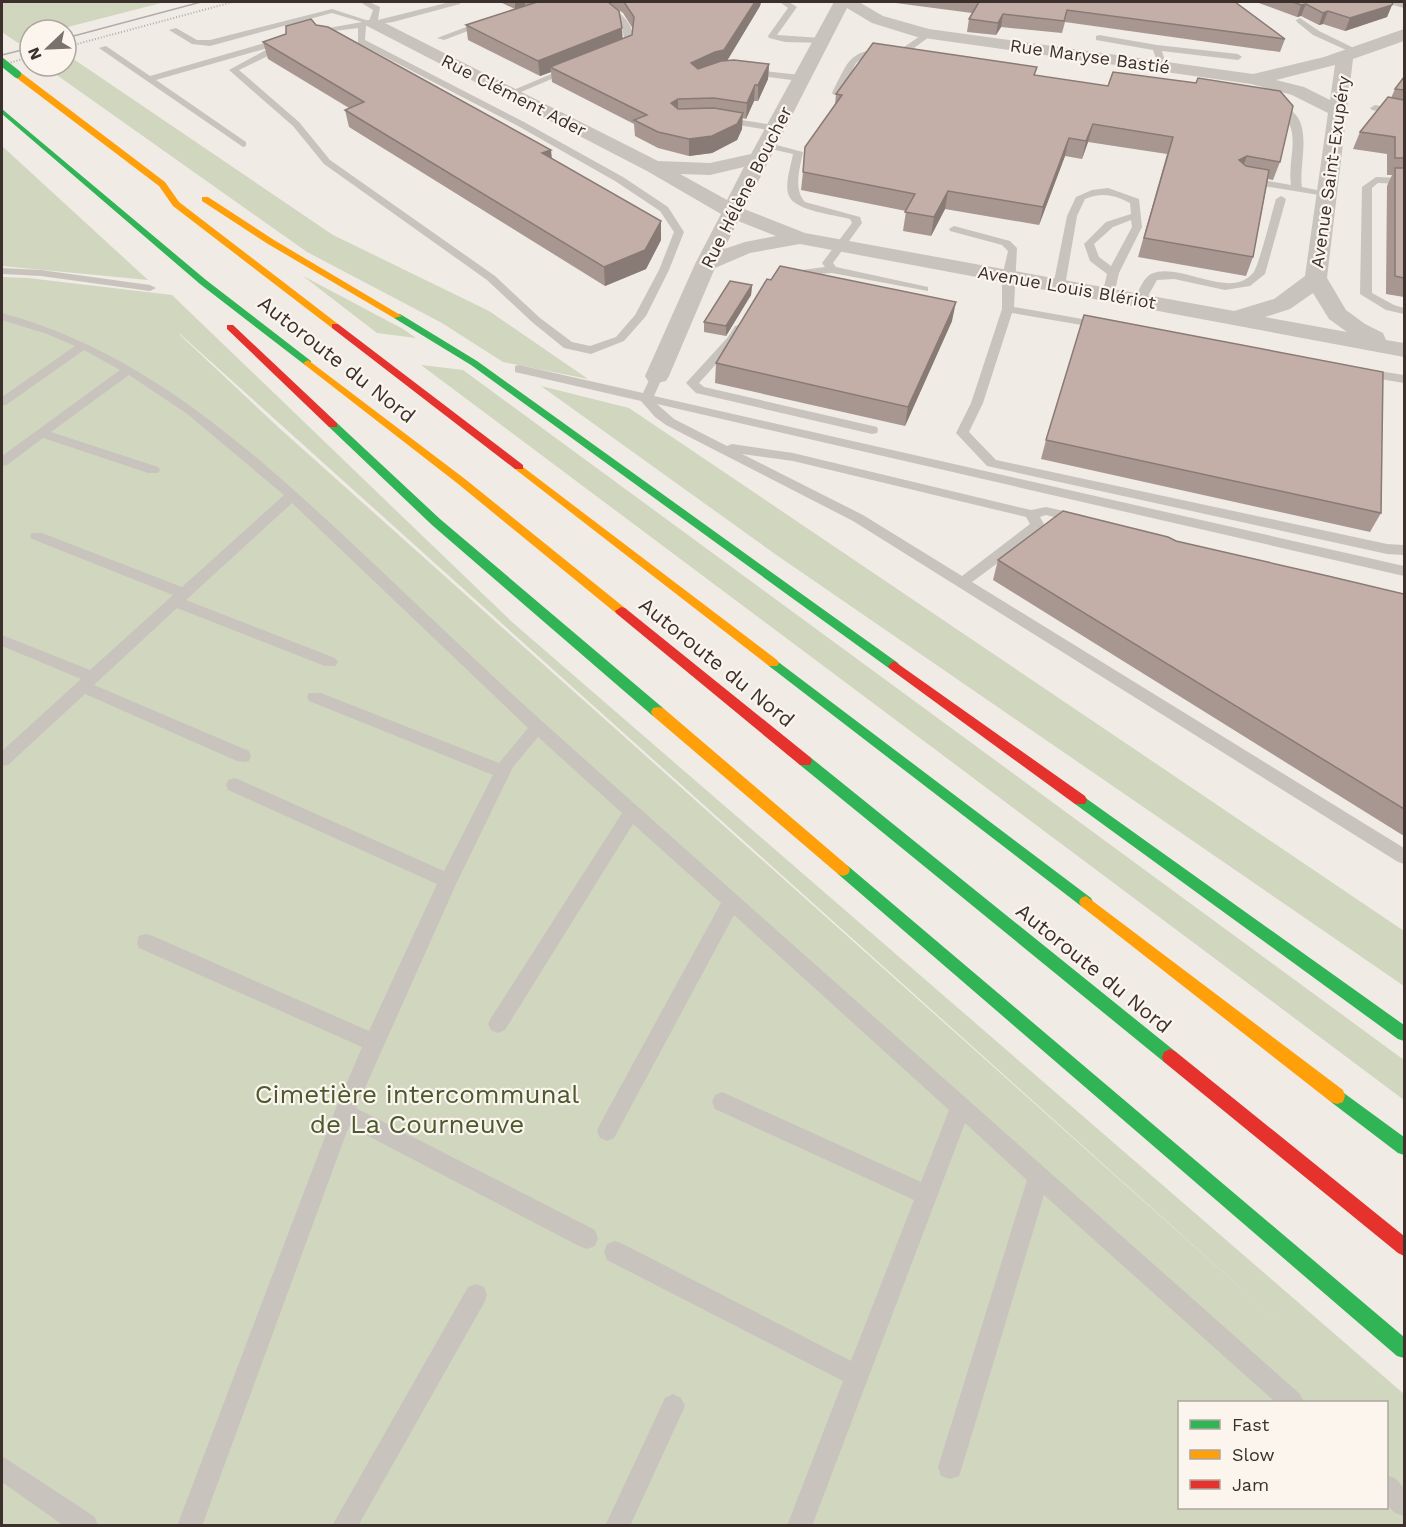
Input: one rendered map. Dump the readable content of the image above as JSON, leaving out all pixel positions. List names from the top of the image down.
{
  "streets": {
    "highway": ["Autoroute du Nord"],
    "street": [
      "Rue Maryse Bastié",
      "Rue Clément Ader",
      "Avenue Saint-Exupéry",
      "Rue Hélène Boucher",
      "Avenue Louis Blériot"
    ]
  },
  "crossings": [
    ["Rue Maryse Bastié", "Avenue Saint-Exupéry"],
    ["Rue Clément Ader", "Rue Hélène Boucher"],
    ["Rue Clément Ader", "Avenue Louis Blériot"],
    ["Avenue Saint-Exupéry", "Avenue Louis Blériot"],
    ["Rue Hélène Boucher", "Avenue Louis Blériot"]
  ],
  "parks": ["Cimetière intercommunal de La Courneuve"],
  "legend": ["Fast", "Slow", "Jam"],
  "north": "bottom left"
}
